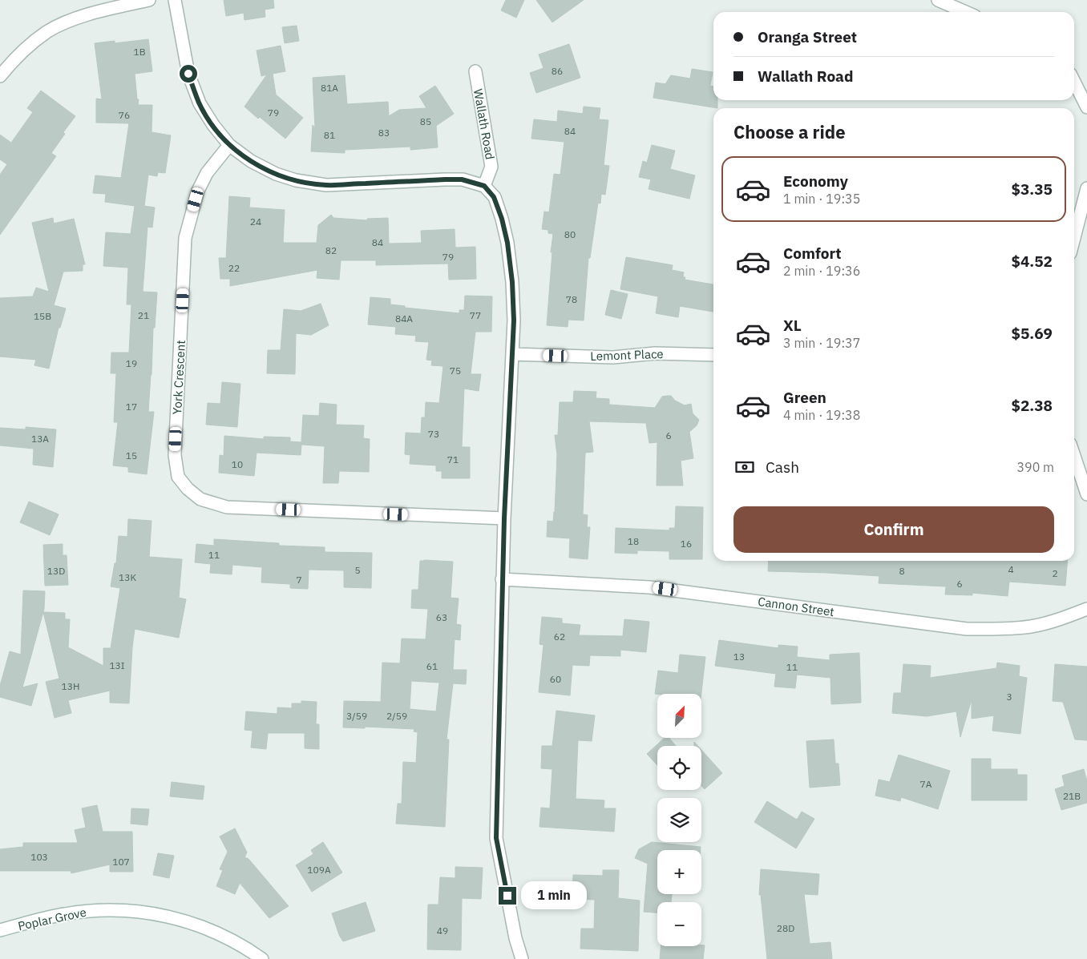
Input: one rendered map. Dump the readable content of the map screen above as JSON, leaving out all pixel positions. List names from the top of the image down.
{
  "streets": {
    "street": [
      "Wallath Road",
      "Lemont Place",
      "York Crescent",
      "Cannon Street",
      "Poplar Grove"
    ]
  },
  "house_numbers": [
    "1B",
    "86",
    "81A",
    "79",
    "76",
    "85",
    "84",
    "83",
    "81",
    "24",
    "80",
    "84",
    "82",
    "79",
    "22",
    "78",
    "21",
    "77",
    "15B",
    "84A",
    "19",
    "75",
    "17",
    "73",
    "6",
    "13A",
    "15",
    "71",
    "10",
    "18",
    "16",
    "11",
    "4",
    "5",
    "13D",
    "8",
    "2",
    "13K",
    "7",
    "6",
    "63",
    "62",
    "13",
    "13I",
    "61",
    "11",
    "60",
    "13H",
    "3",
    "3/59",
    "2/59",
    "7A",
    "21B",
    "103",
    "107",
    "109A",
    "28D",
    "49"
  ],
  "north": "top right",
  "page": {
    "banner": ["Oranga Street", "Wallath Road"],
    "heading": "Choose a ride",
    "list": [
      {
        "name": "Economy",
        "note": "1 min · 19:35",
        "value": "$3.35"
      },
      {
        "name": "Comfort",
        "note": "2 min · 19:36",
        "value": "$4.52"
      },
      {
        "name": "XL",
        "note": "3 min · 19:37",
        "value": "$5.69"
      },
      {
        "name": "Green",
        "note": "4 min · 19:38",
        "value": "$2.38"
      }
    ],
    "pay": ["Cash", "390 m"],
    "buttons": "Confirm",
    "map_buttons": ["+", "−"],
    "bubble": "1 min"
  }
}
